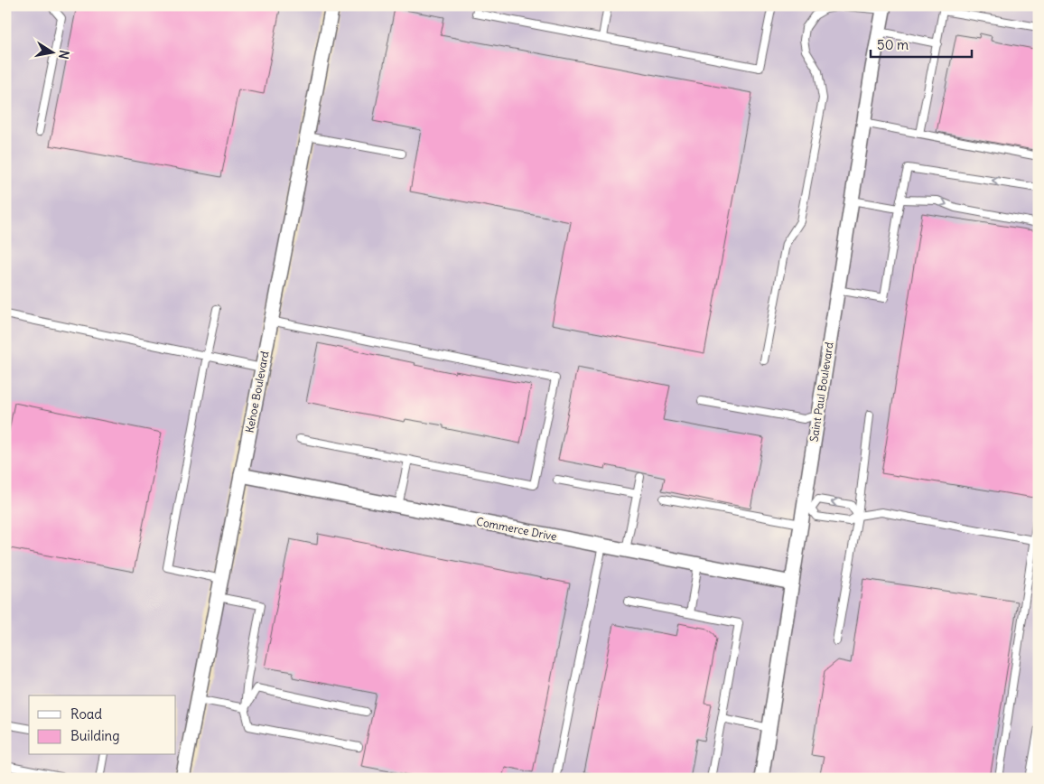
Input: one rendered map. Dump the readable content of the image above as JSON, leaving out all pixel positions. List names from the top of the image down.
{
  "streets": {
    "street": ["Kehoe Boulevard", "Saint Paul Boulevard", "Commerce Drive"]
  },
  "crossings": [
    ["Kehoe Boulevard", "Commerce Drive"],
    ["Saint Paul Boulevard", "Commerce Drive"]
  ],
  "legend": ["Road", "Building"],
  "scale_bar": "50 m",
  "north": "right"
}
